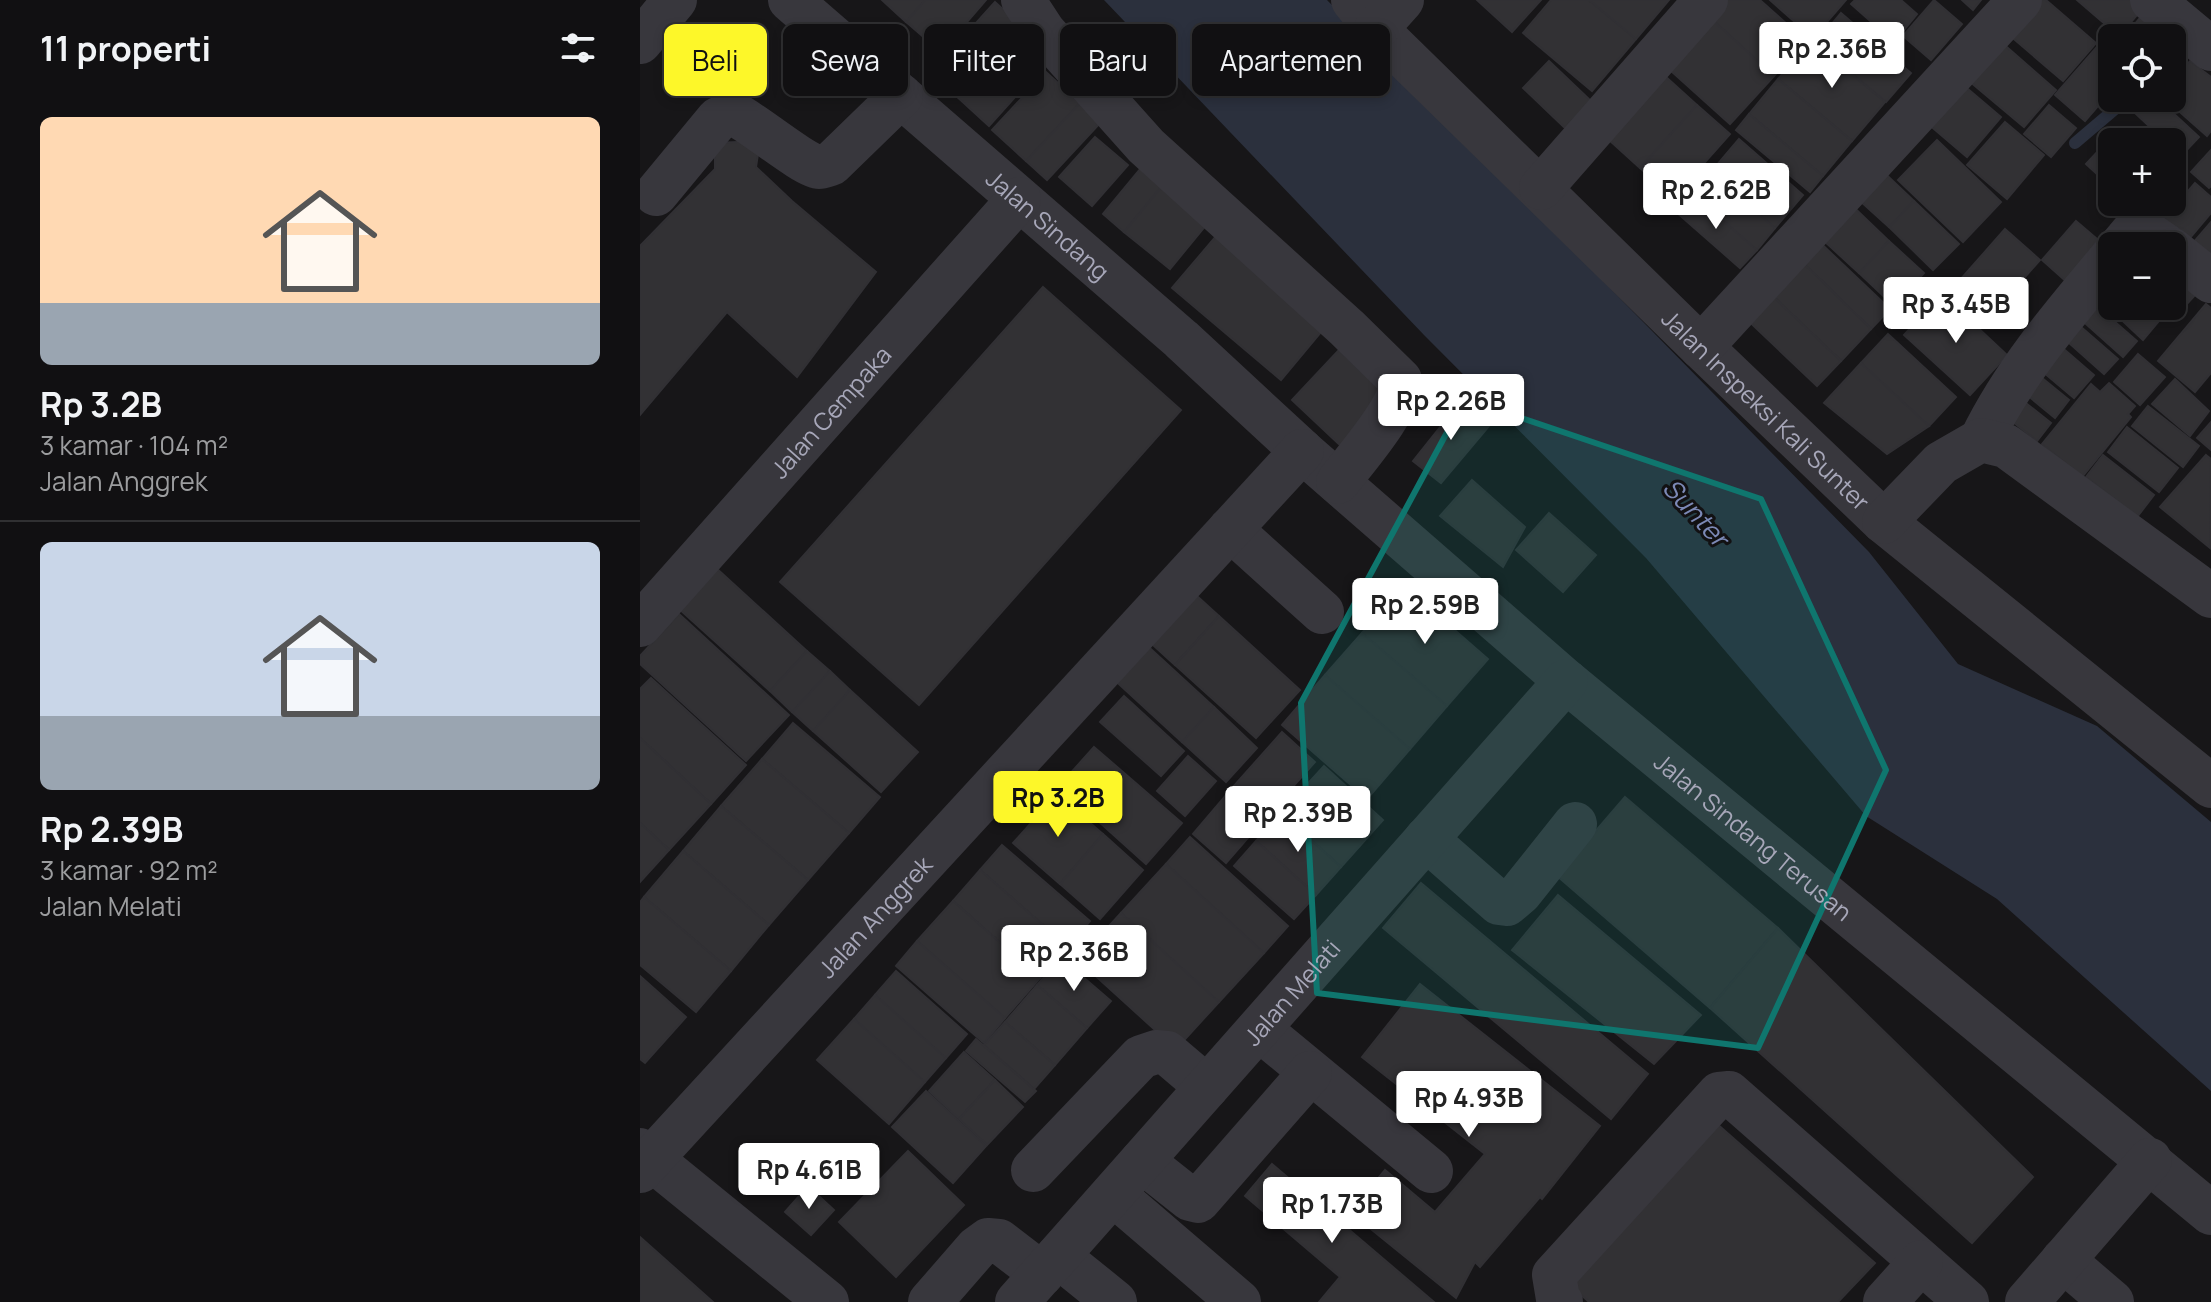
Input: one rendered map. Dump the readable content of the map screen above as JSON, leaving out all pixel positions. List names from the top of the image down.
{
  "streets": {
    "street": [
      "Jalan Sindang",
      "Jalan Inspeksi Kali Sunter",
      "Jalan Cempaka",
      "Jalan Sindang Terusan",
      "Jalan Anggrek",
      "Jalan Melati"
    ]
  },
  "crossings": [
    ["Jalan Sindang", "Jalan Cempaka"],
    ["Jalan Sindang", "Jalan Sindang Terusan"],
    ["Jalan Sindang", "Jalan Anggrek"],
    ["Jalan Sindang Terusan", "Jalan Anggrek"],
    ["Jalan Sindang Terusan", "Jalan Melati"]
  ],
  "water": ["Sunter"],
  "page": {
    "heading": "11 properti",
    "price": [
      "Rp 2.36B",
      "Rp 2.62B",
      "Rp 3.45B",
      "Rp 2.26B",
      "Rp 2.59B",
      "Rp 3.2B",
      "Rp 2.39B",
      "Rp 2.36B",
      "Rp 4.93B",
      "Rp 4.61B",
      "Rp 1.73B"
    ],
    "map_buttons": ["+", "−"],
    "chip": [
      "Beli",
      "Sewa",
      "Filter",
      "Baru",
      "Apartemen"
    ],
    "list": [
      {
        "name": "Rp 3.2B",
        "note": "3 kamar · 104 m² · Jalan Anggrek"
      },
      {
        "name": "Rp 2.39B",
        "note": "3 kamar · 92 m² · Jalan Melati"
      }
    ]
  }
}
